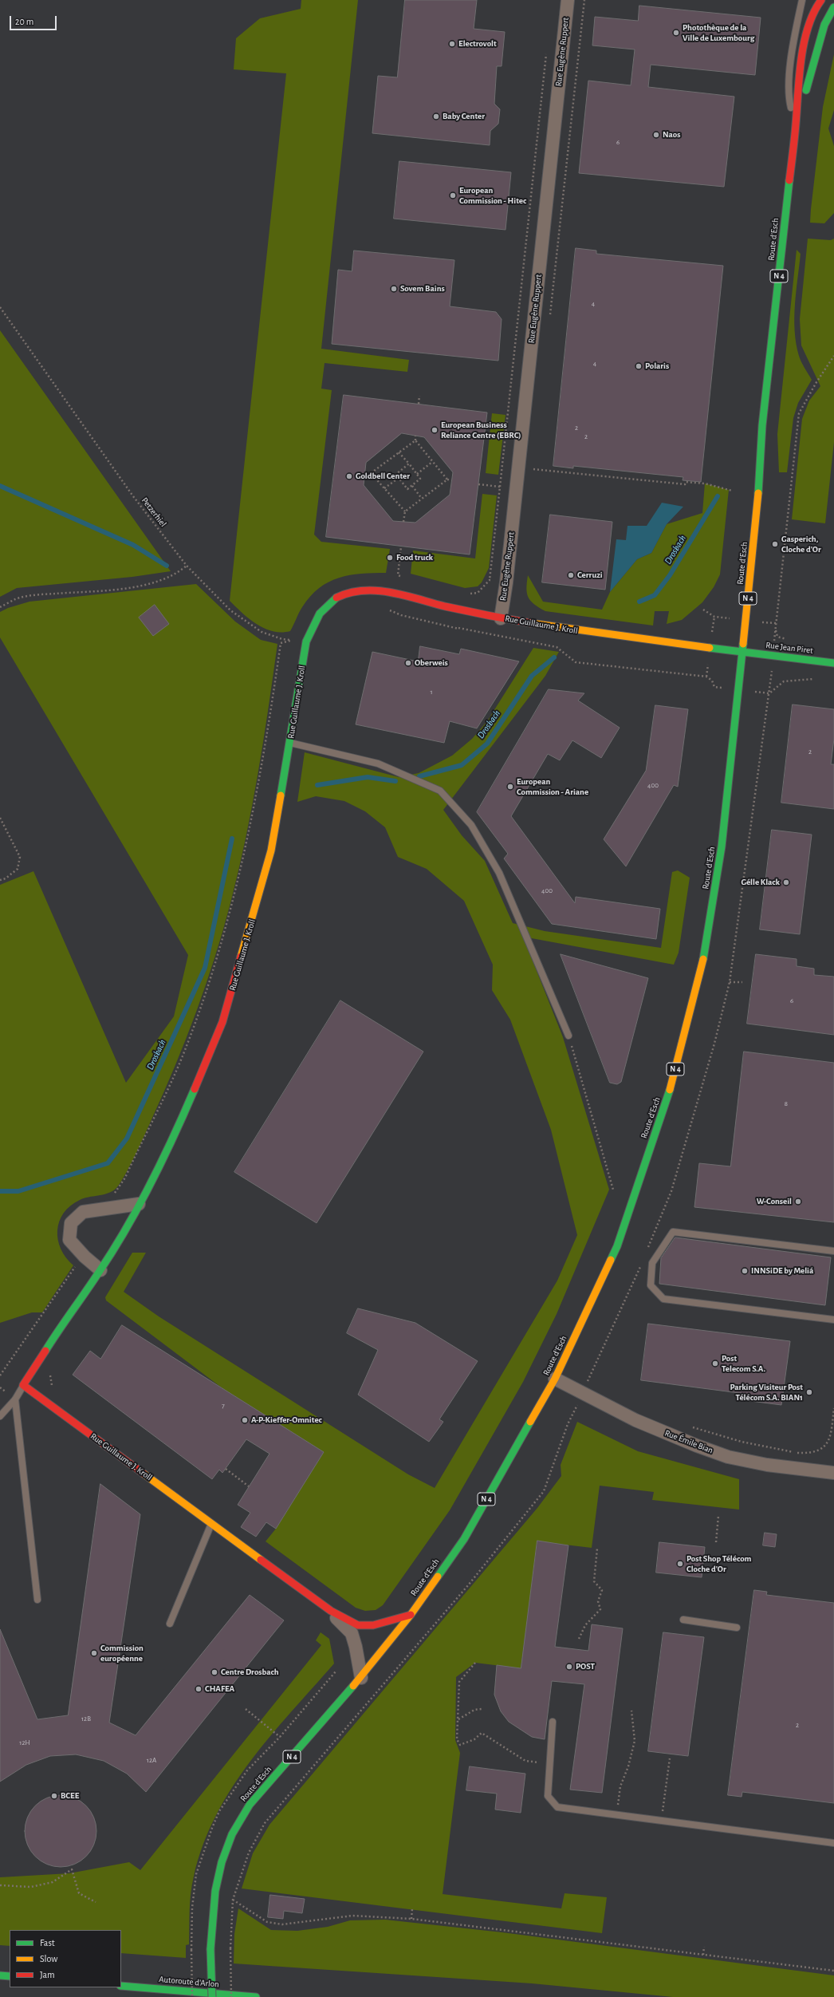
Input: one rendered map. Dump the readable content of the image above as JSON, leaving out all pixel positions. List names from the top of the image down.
{
  "streets": {
    "main road": [
      "Route d'Esch",
      "N 4",
      "Rue Guillaume J. Kroll",
      "Rue Jean Piret",
      "Autoroute d'Arlon"
    ],
    "street": ["Rue Eugène Ruppert", "Rue Émile Bian"],
    "path": ["Petzerhiel"]
  },
  "crossings": [
    ["Rue Eugène Ruppert", "Rue Guillaume J. Kroll"],
    ["Route d'Esch", "Rue Guillaume J. Kroll"],
    ["Route d'Esch", "Rue Jean Piret"],
    ["Route d'Esch", "Rue Émile Bian"],
    ["Rue Guillaume J. Kroll", "Rue Jean Piret"]
  ],
  "water": ["Drosbach"],
  "places": [
    "Photothèque de la Ville de Luxembourg",
    "Electrovolt",
    "Baby Center",
    "Naos",
    "European Commission - Hitec",
    "Sovem Bains",
    "Polaris",
    "European Business Reliance Centre (EBRC)",
    "Goldbell Center",
    "Gasperich, Cloche d'Or",
    "Food truck",
    "Cerruzi",
    "Oberweis",
    "European Commission - Ariane",
    "Gélle Klack",
    "W-Conseil",
    "INNSiDE by Meliá",
    "Post Telecom S.A.",
    "Parking Visiteur Post Télécom S.A. BIAN1",
    "A-P-Kieffer-Omnitec",
    "Post Shop Télécom Cloche d'Or",
    "Commission européenne",
    "POST",
    "Centre Drosbach",
    "CHAFEA",
    "BCEE"
  ],
  "house_numbers": [
    "6",
    "4",
    "4",
    "2",
    "2",
    "1",
    "2",
    "400",
    "400",
    "6",
    "8",
    "7",
    "12B",
    "2",
    "12H",
    "12A"
  ],
  "legend": ["Fast", "Slow", "Jam"],
  "scale_bar": "20 m"
}
